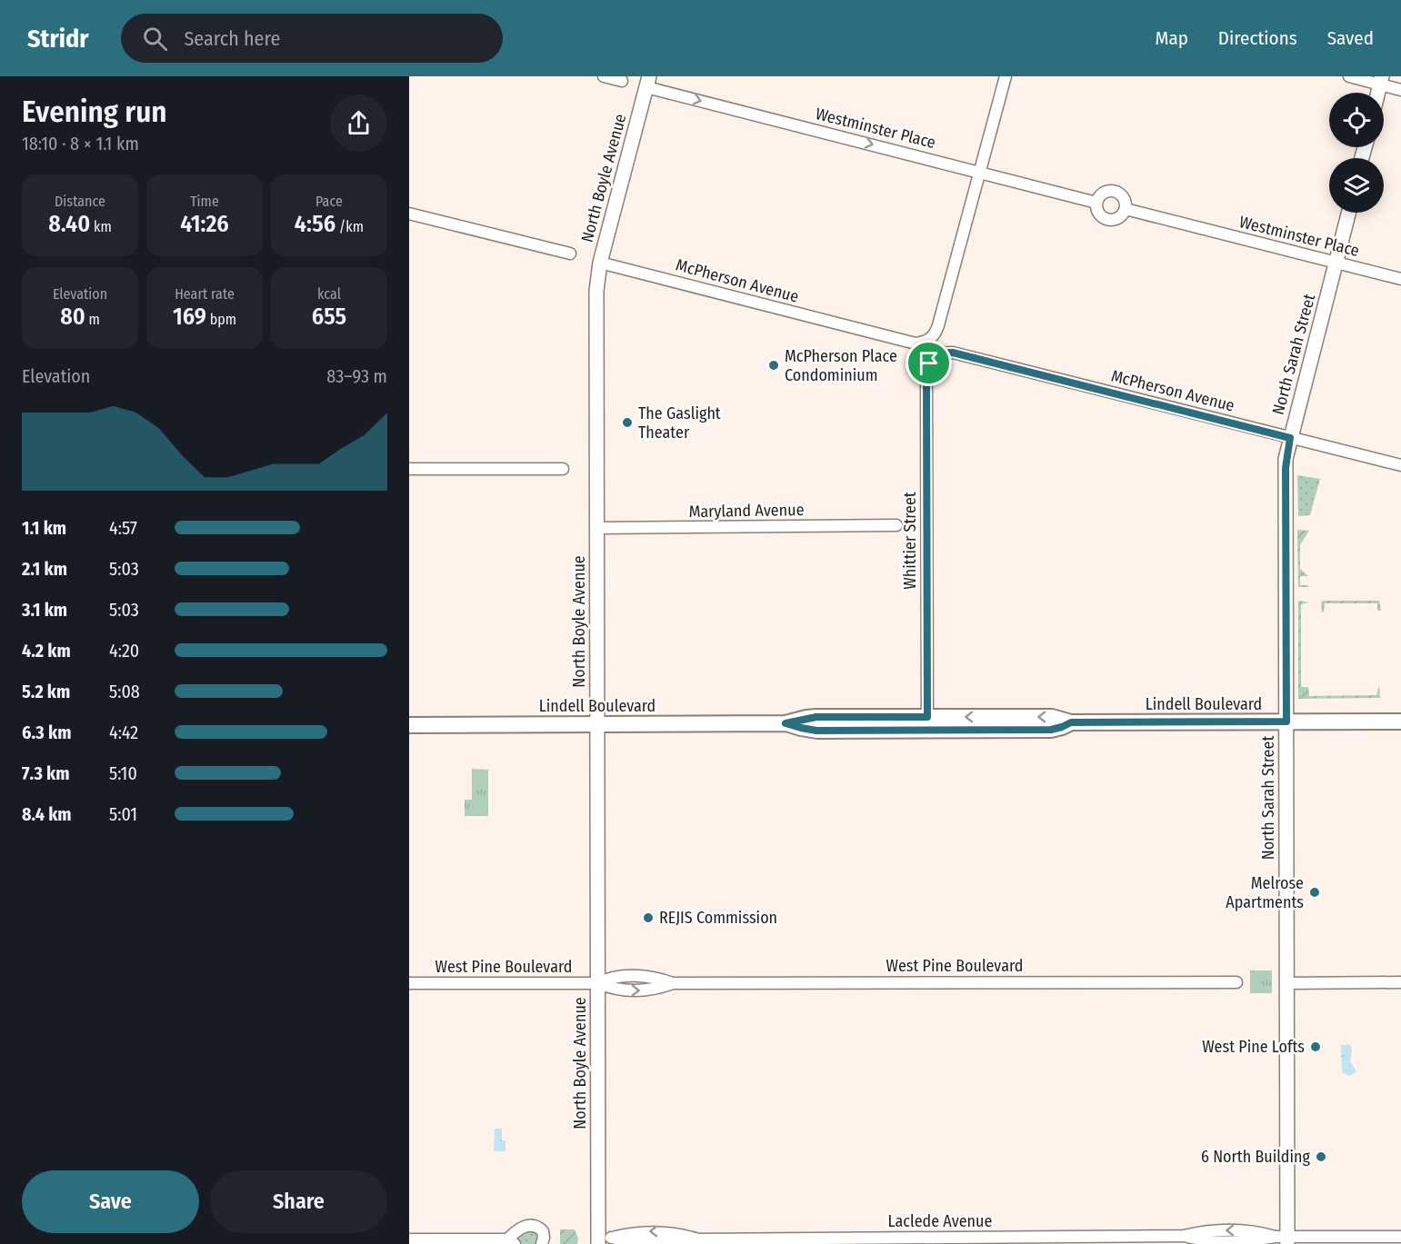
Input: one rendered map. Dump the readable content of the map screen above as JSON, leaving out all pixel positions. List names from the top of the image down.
{
  "streets": {
    "main road": ["Lindell Boulevard"],
    "street": [
      "Westminster Place",
      "North Boyle Avenue",
      "McPherson Avenue",
      "North Sarah Street",
      "Maryland Avenue",
      "Whittier Street",
      "West Pine Boulevard",
      "Laclede Avenue"
    ]
  },
  "crossings": [
    ["Westminster Place", "North Boyle Avenue"],
    ["Westminster Place", "McPherson Avenue"],
    ["Westminster Place", "North Sarah Street"],
    ["North Boyle Avenue", "McPherson Avenue"],
    ["North Boyle Avenue", "Maryland Avenue"],
    ["North Boyle Avenue", "Lindell Boulevard"],
    ["North Boyle Avenue", "West Pine Boulevard"],
    ["North Boyle Avenue", "Laclede Avenue"],
    ["McPherson Avenue", "North Sarah Street"],
    ["McPherson Avenue", "Whittier Street"],
    ["North Sarah Street", "Lindell Boulevard"],
    ["North Sarah Street", "Laclede Avenue"],
    ["Whittier Street", "Lindell Boulevard"]
  ],
  "one_way": ["Westminster Place"],
  "places": [
    "McPherson Place Condominium",
    "The Gaslight Theater",
    "Melrose Apartments",
    "REJIS Commission",
    "West Pine Lofts",
    "6 North Building"
  ],
  "page": {
    "header": "Stridr",
    "search": "Search here",
    "nav": ["Map", "Directions", "Saved"],
    "heading": ["Evening run", "18:10 · 8 × 1.1 km"],
    "stats": [
      ["Distance", "8.40 km"],
      ["Time", "41:26"],
      ["Pace", "4:56 /km"],
      ["Elevation", "80 m"],
      ["Heart rate", "169 bpm"],
      ["kcal", "655"]
    ],
    "chart": ["Elevation", "83–93 m"],
    "list": [
      {
        "name": "1.1 km",
        "note": "4:57"
      },
      {
        "name": "2.1 km",
        "note": "5:03"
      },
      {
        "name": "3.1 km",
        "note": "5:03"
      },
      {
        "name": "4.2 km",
        "note": "4:20"
      },
      {
        "name": "5.2 km",
        "note": "5:08"
      },
      {
        "name": "6.3 km",
        "note": "4:42"
      },
      {
        "name": "7.3 km",
        "note": "5:10"
      },
      {
        "name": "8.4 km",
        "note": "5:01"
      }
    ],
    "buttons": ["Save", "Share"]
  }
}
